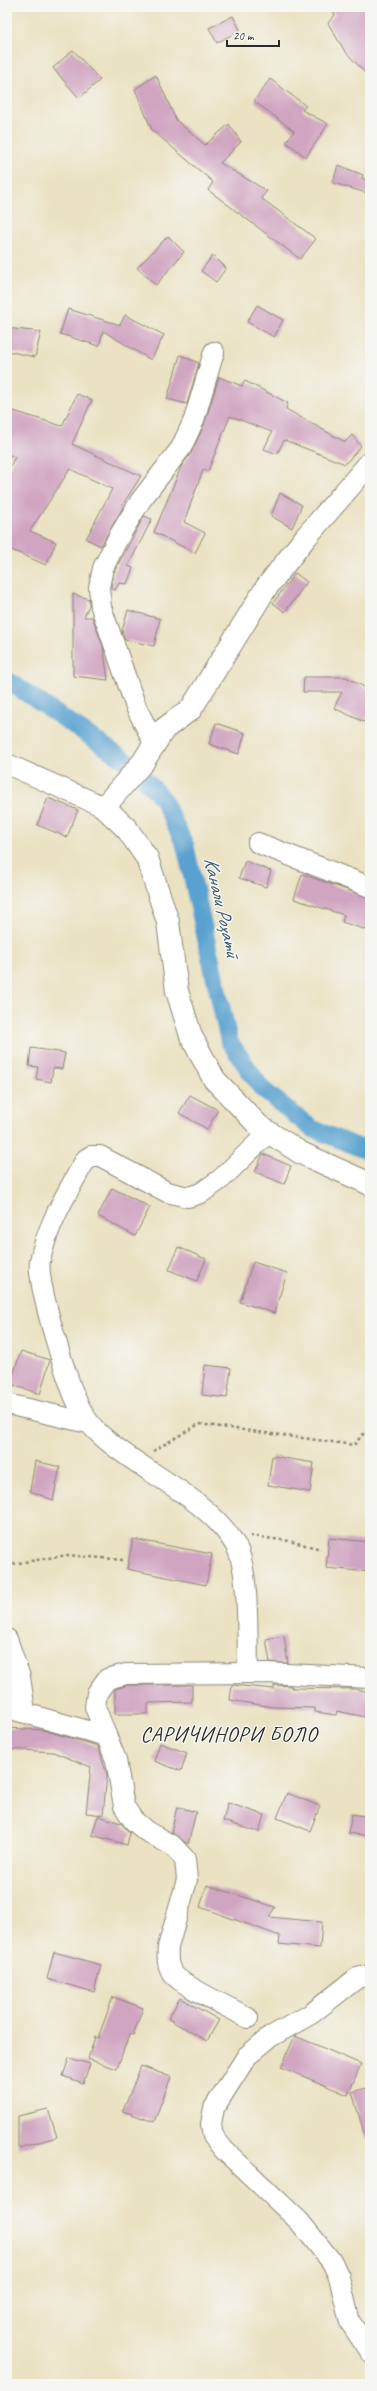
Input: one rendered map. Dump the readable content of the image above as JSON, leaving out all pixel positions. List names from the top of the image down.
{
  "districts": ["САРИЧИНОРИ БОЛО"],
  "water": ["Канали Роҳатӣ"],
  "scale_bar": "20 m"
}
